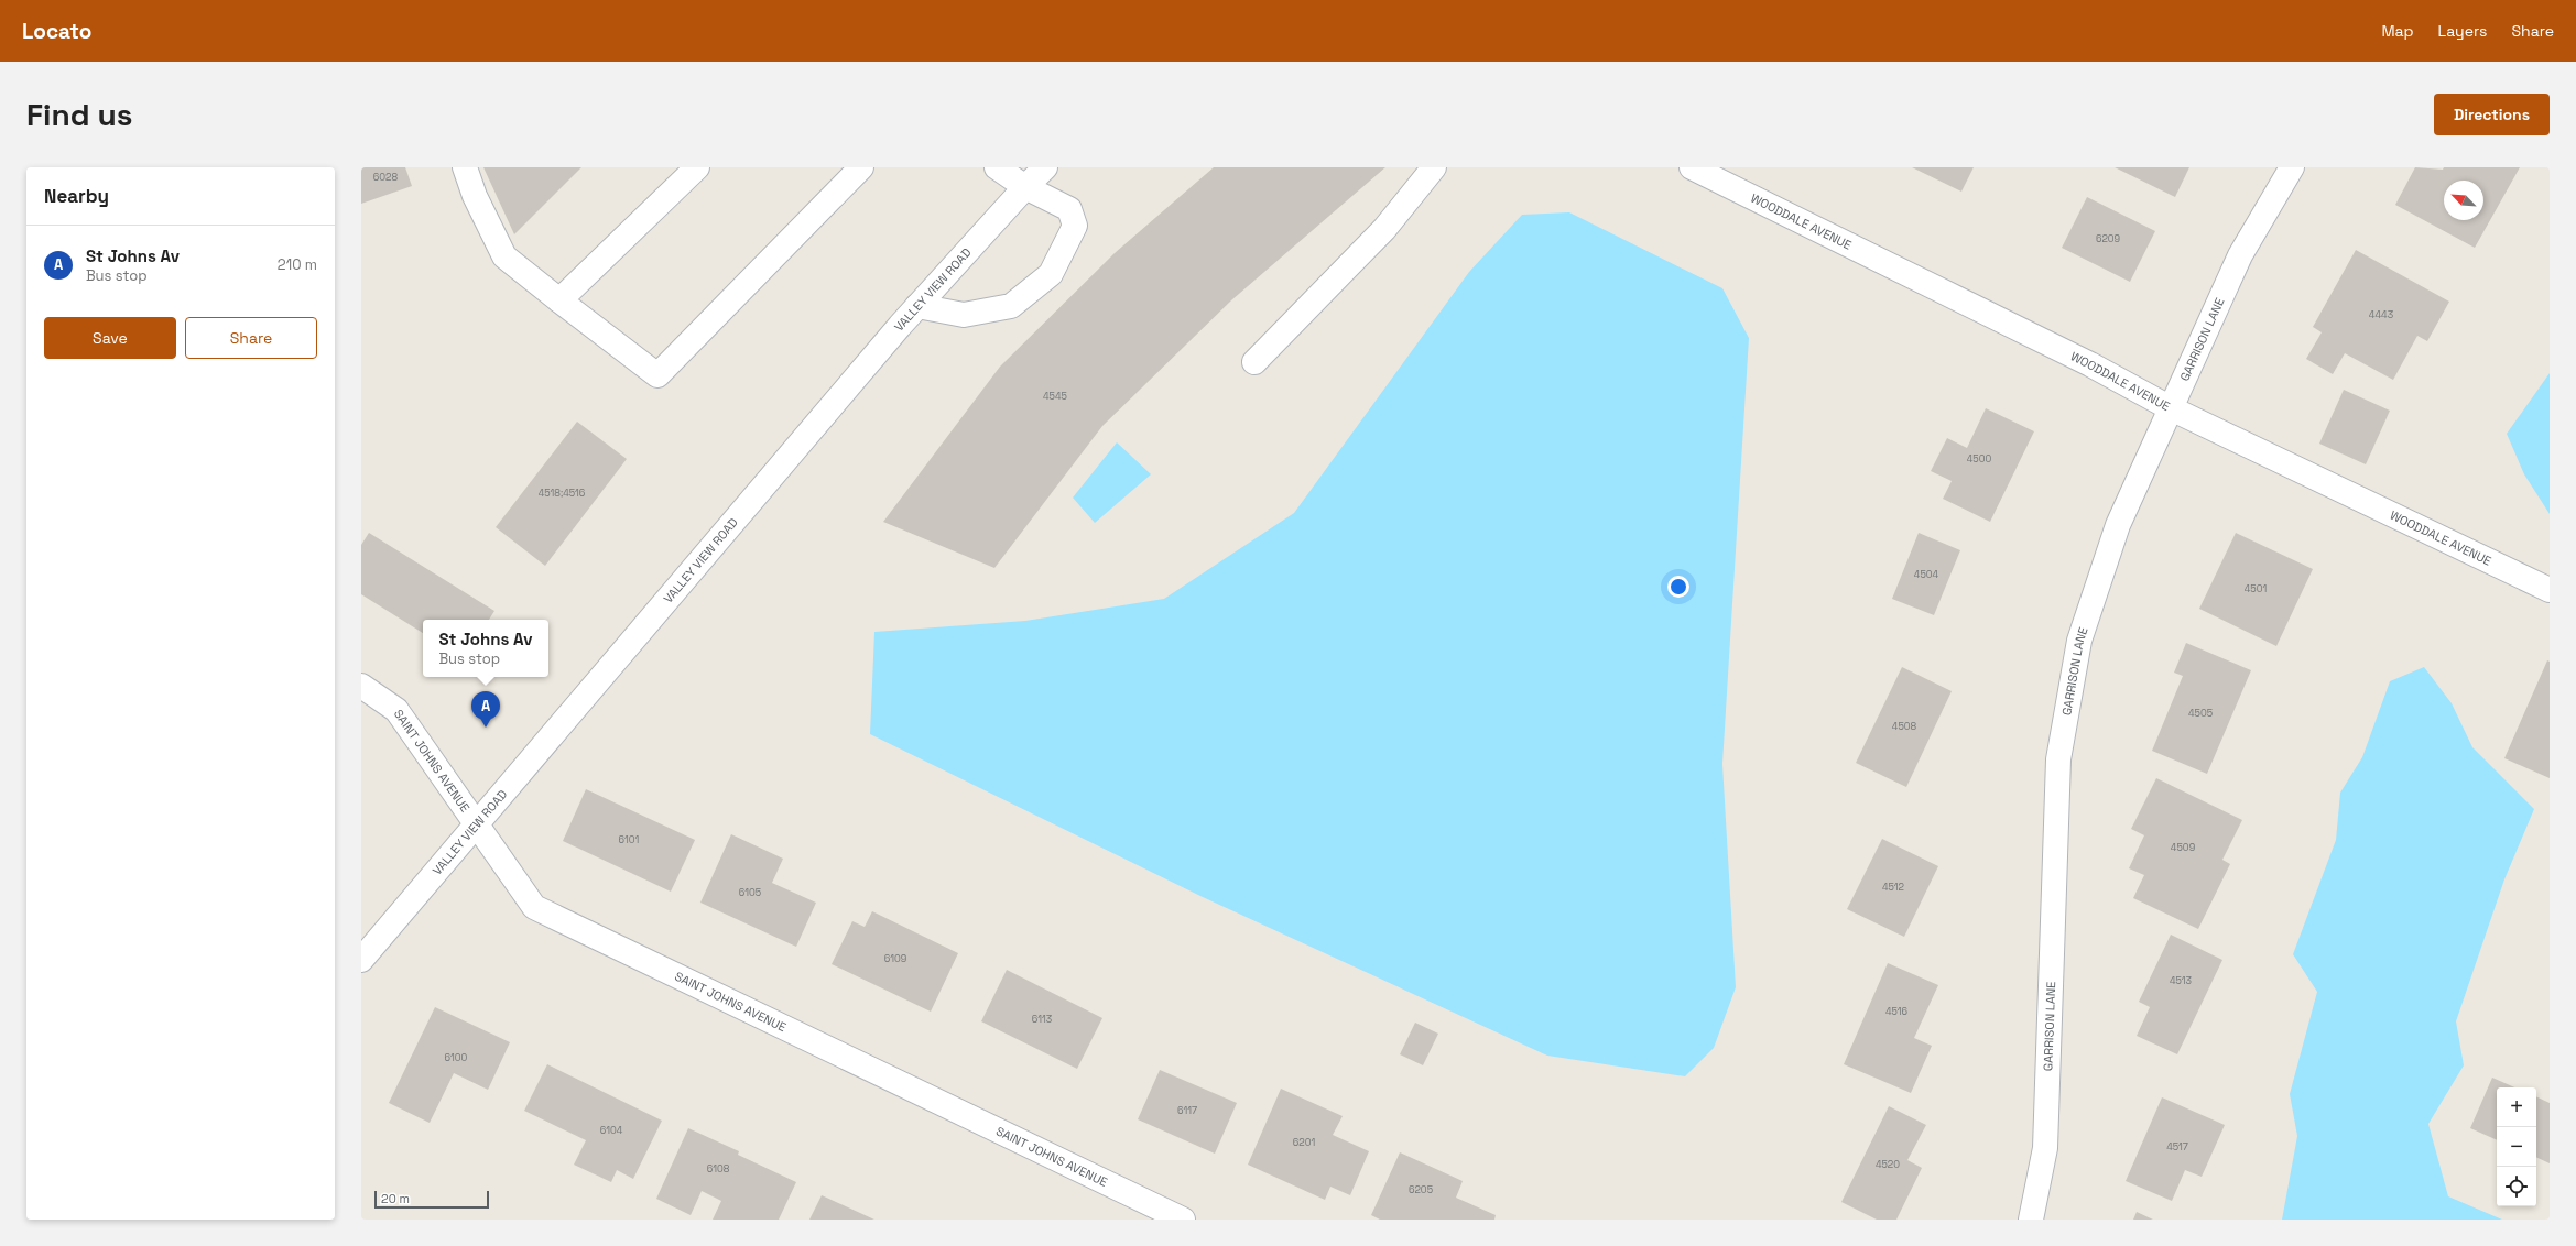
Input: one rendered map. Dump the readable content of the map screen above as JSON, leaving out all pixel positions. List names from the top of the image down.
{
  "streets": {
    "street": [
      "WOODDALE AVENUE",
      "VALLEY VIEW ROAD",
      "GARRISON LANE",
      "SAINT JOHNS AVENUE"
    ]
  },
  "crossings": [
    ["WOODDALE AVENUE", "GARRISON LANE"],
    ["VALLEY VIEW ROAD", "SAINT JOHNS AVENUE"]
  ],
  "house_numbers": [
    "6028",
    "6209",
    "4443",
    "4545",
    "4500",
    "4518;4516",
    "4504",
    "4501",
    "4505",
    "4508",
    "6101",
    "4509",
    "4512",
    "6105",
    "6109",
    "4513",
    "4516",
    "6113",
    "6100",
    "6117",
    "6104",
    "6201",
    "4517",
    "4520",
    "6108",
    "6205"
  ],
  "scale_bar": "20 m",
  "north": "top left",
  "page": {
    "header": "Locato",
    "nav": ["Map", "Layers", "Share"],
    "buttons": [
      "Directions",
      ["Save", "Share"]
    ],
    "title": "Find us",
    "heading": "Nearby",
    "list": [
      {
        "mark": "A",
        "name": "St Johns Av",
        "note": "Bus stop",
        "value": "210 m"
      }
    ],
    "popup": ["St Johns Av", "Bus stop"],
    "pins": "A",
    "map_buttons": ["+", "−"],
    "scale": "20 m"
  }
}
